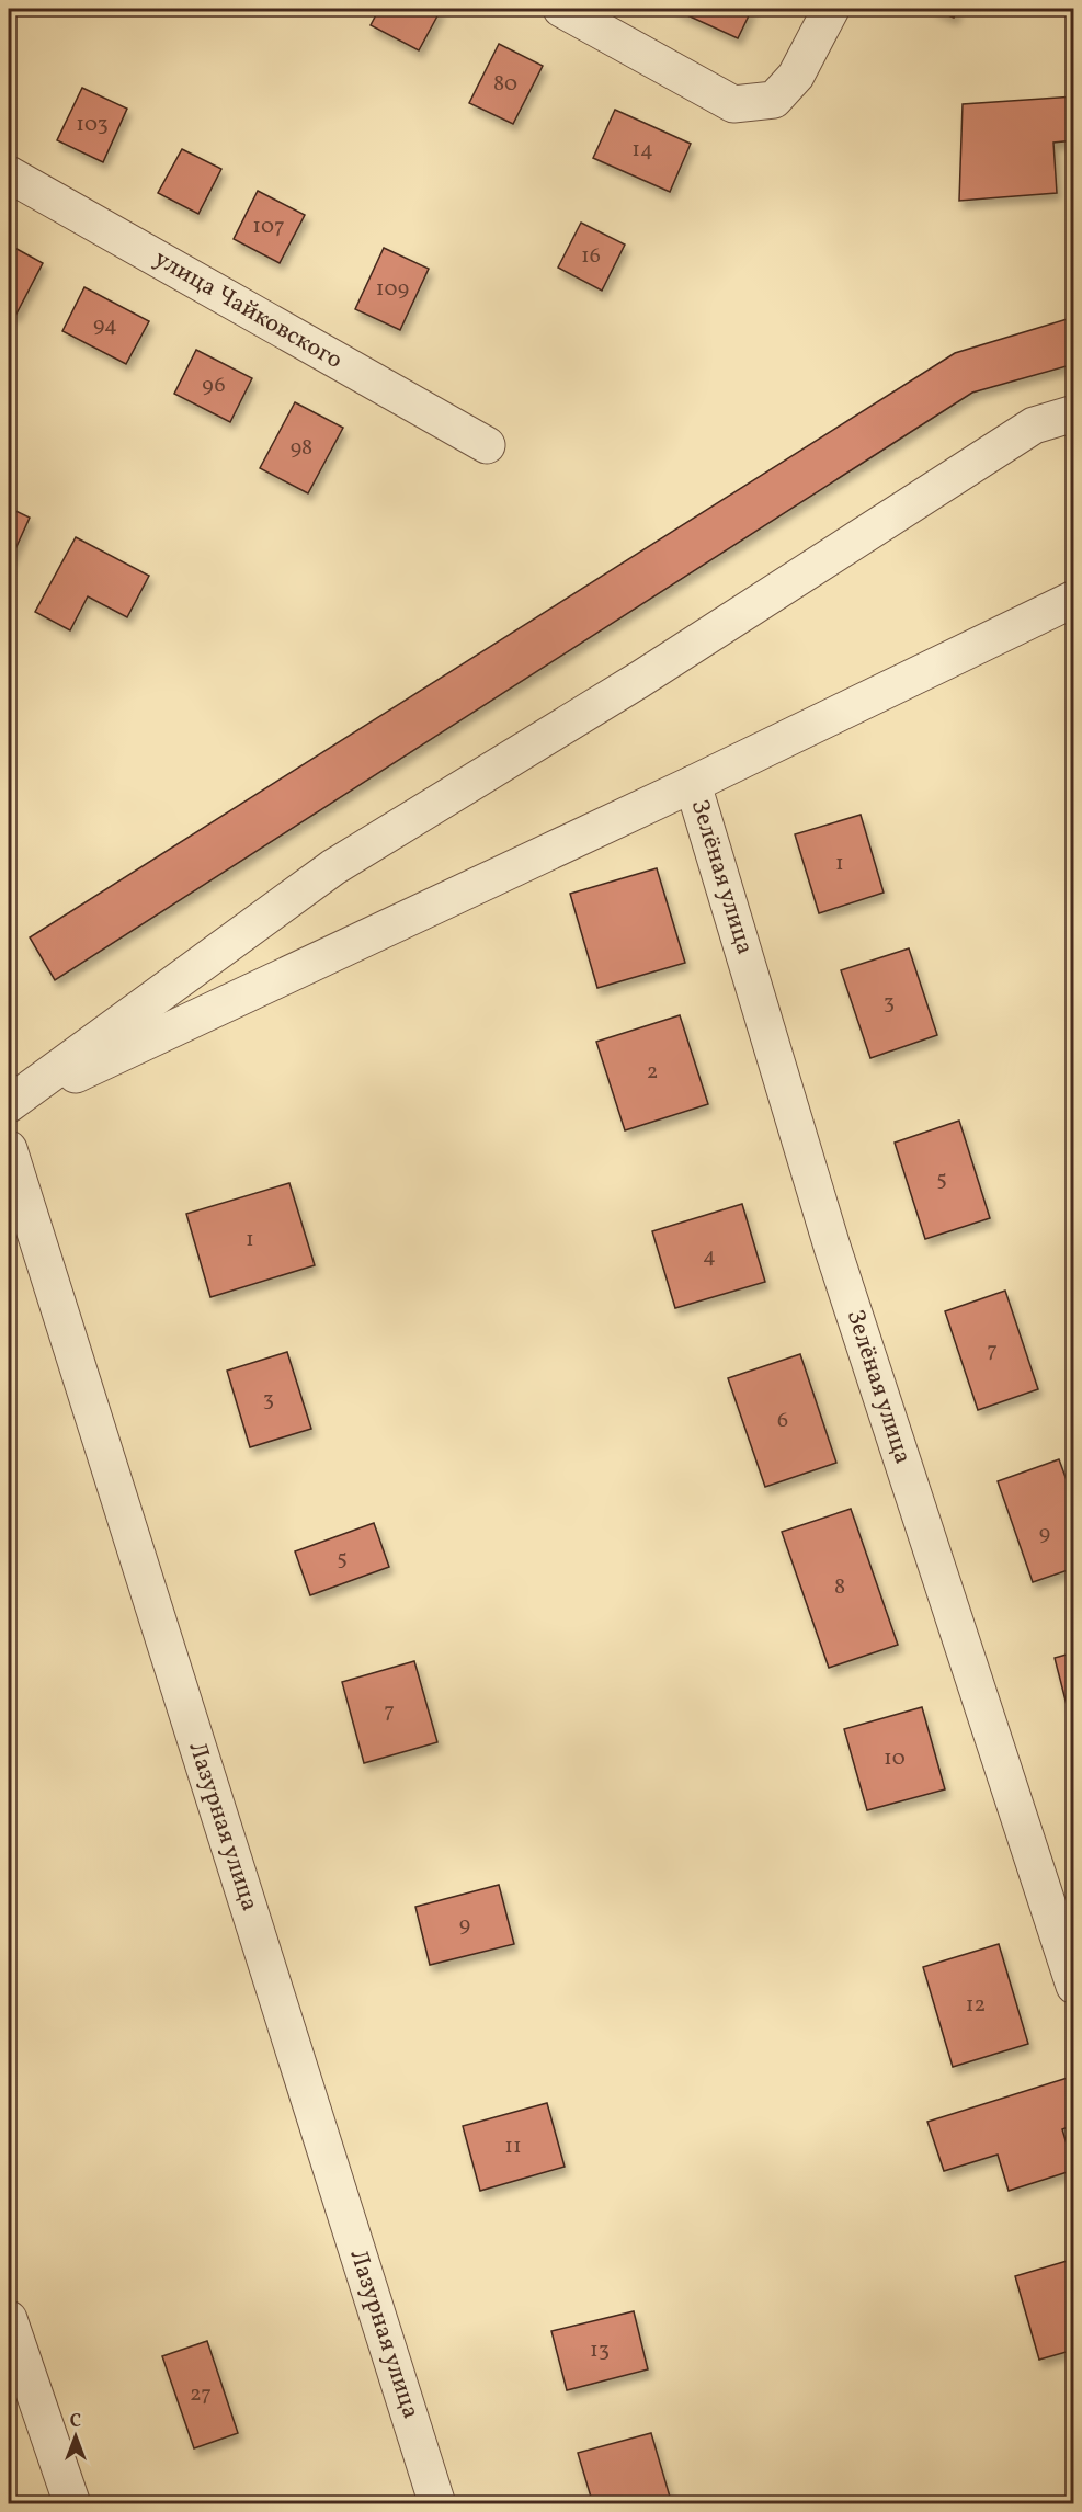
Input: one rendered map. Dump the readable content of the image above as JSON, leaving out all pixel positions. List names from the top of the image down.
{
  "streets": {
    "street": ["улица Чайковского", "Зелёная улица", "Лазурная улица"]
  },
  "house_numbers": [
    "80",
    "103",
    "14",
    "107",
    "16",
    "109",
    "94",
    "96",
    "98",
    "1",
    "3",
    "2",
    "5",
    "1",
    "4",
    "7",
    "3",
    "6",
    "9",
    "5",
    "8",
    "7",
    "10",
    "9",
    "12",
    "11",
    "13",
    "27"
  ],
  "north": "top"
}
